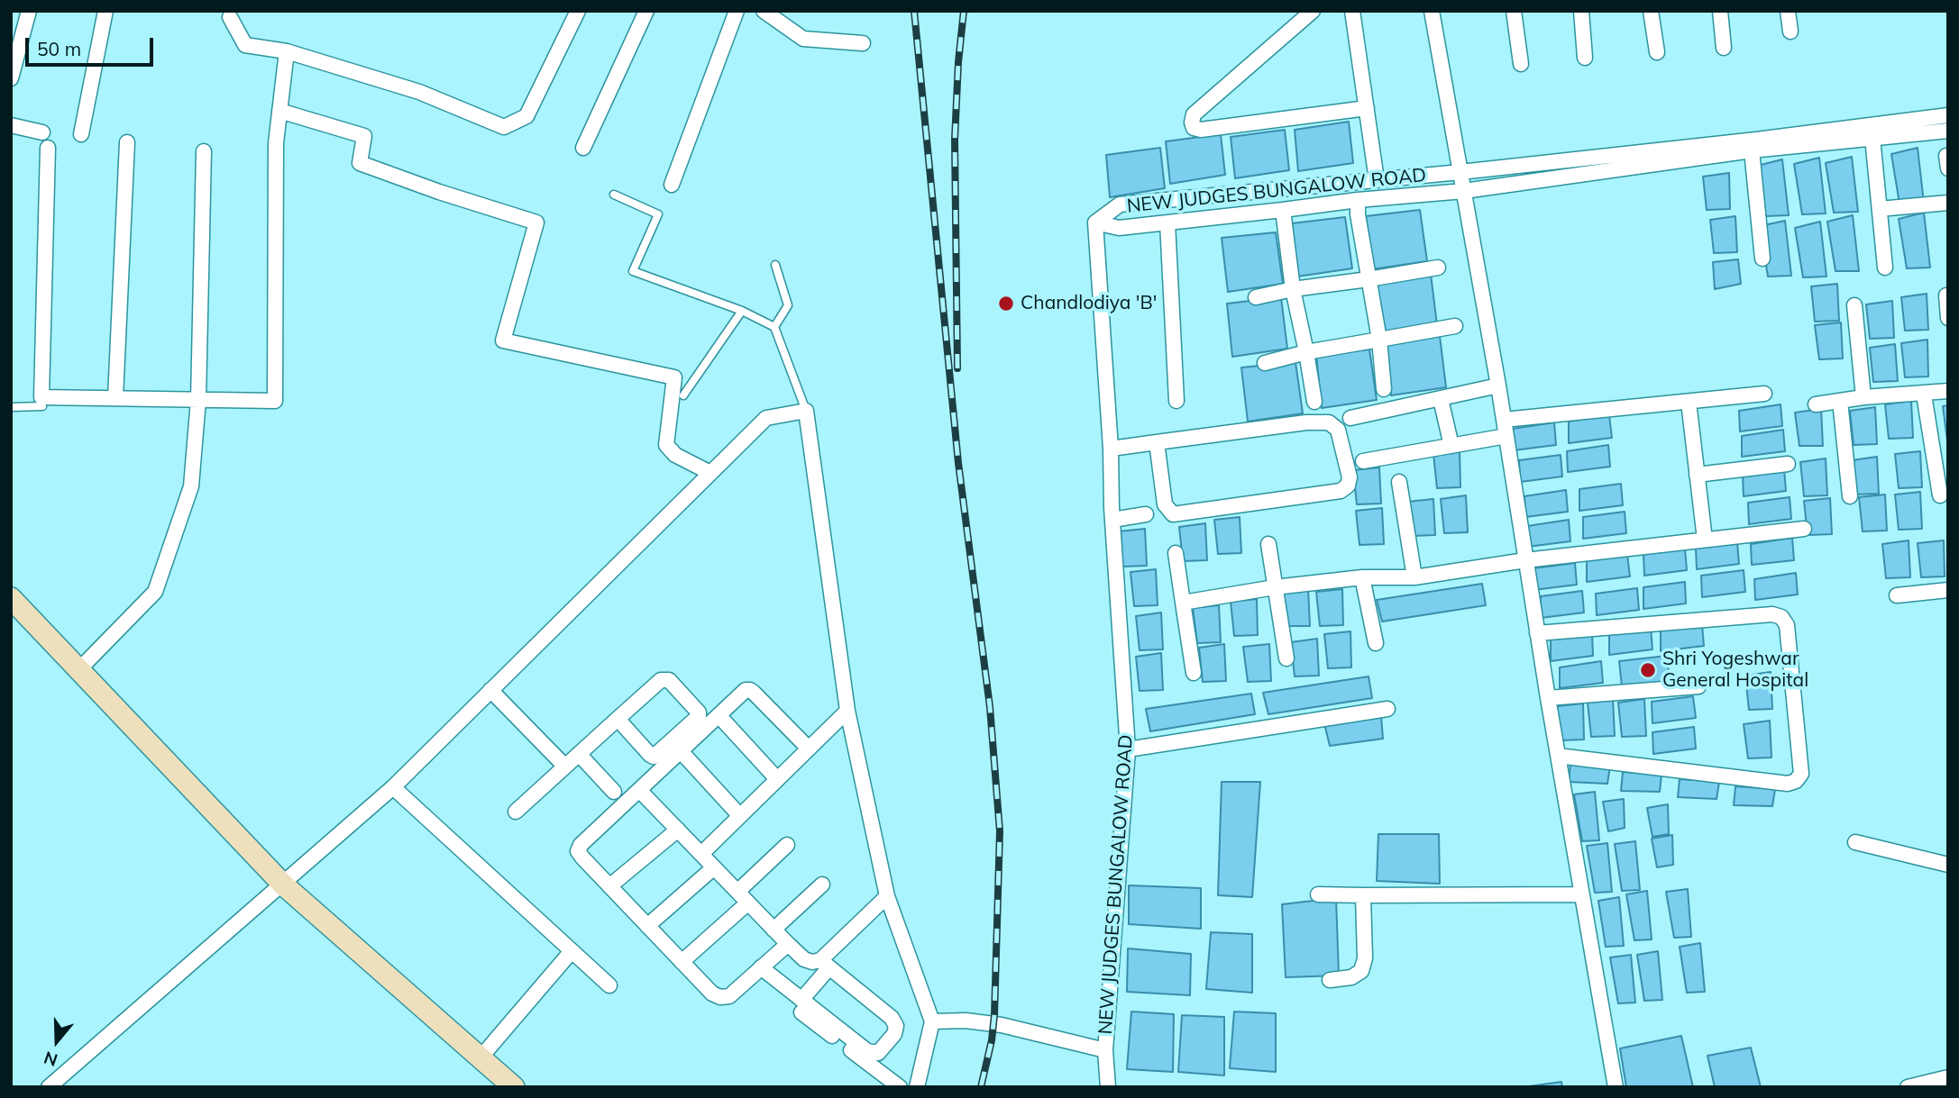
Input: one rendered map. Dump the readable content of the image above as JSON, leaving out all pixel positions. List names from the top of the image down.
{
  "streets": {
    "street": ["NEW JUDGES BUNGALOW ROAD"]
  },
  "places": ["Chandlodiya 'B'", "Shri Yogeshwar General Hospital"],
  "scale_bar": "50 m",
  "north": "bottom"
}
